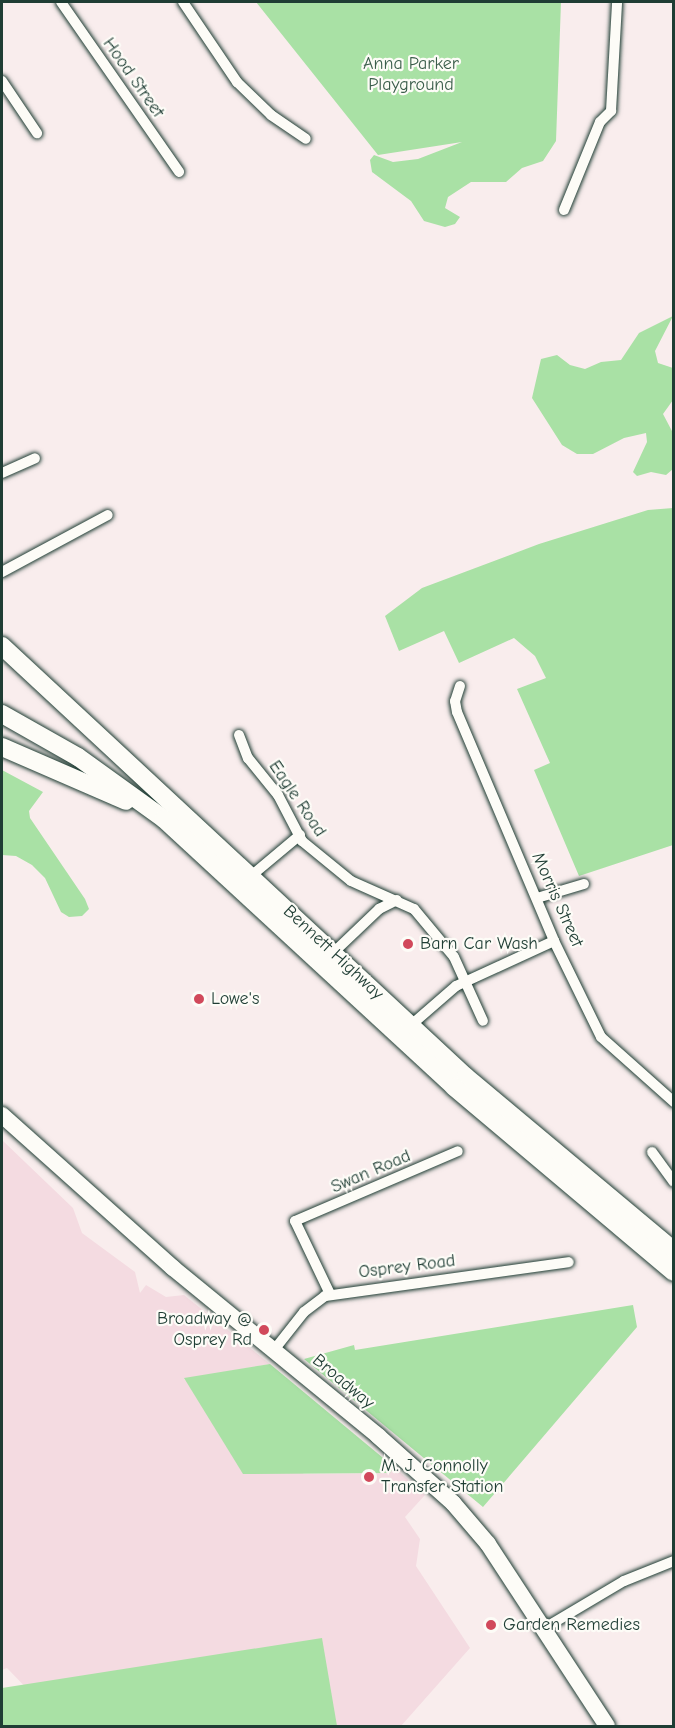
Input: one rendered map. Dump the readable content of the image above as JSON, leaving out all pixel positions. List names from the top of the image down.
{
  "streets": {
    "highway": ["Bennett Highway"],
    "main road": ["Broadway"],
    "street": [
      "Hood Street",
      "Eagle Road",
      "Morris Street",
      "Swan Road",
      "Osprey Road"
    ]
  },
  "crossings": [
    ["Swan Road", "Osprey Road"],
    ["Osprey Road", "Broadway"]
  ],
  "parks": ["Anna Parker Playground"],
  "places": [
    "Barn Car Wash",
    "Lowe's",
    "Broadway @ Osprey Rd",
    "M. J. Connolly Transfer Station",
    "Garden Remedies"
  ]
}
